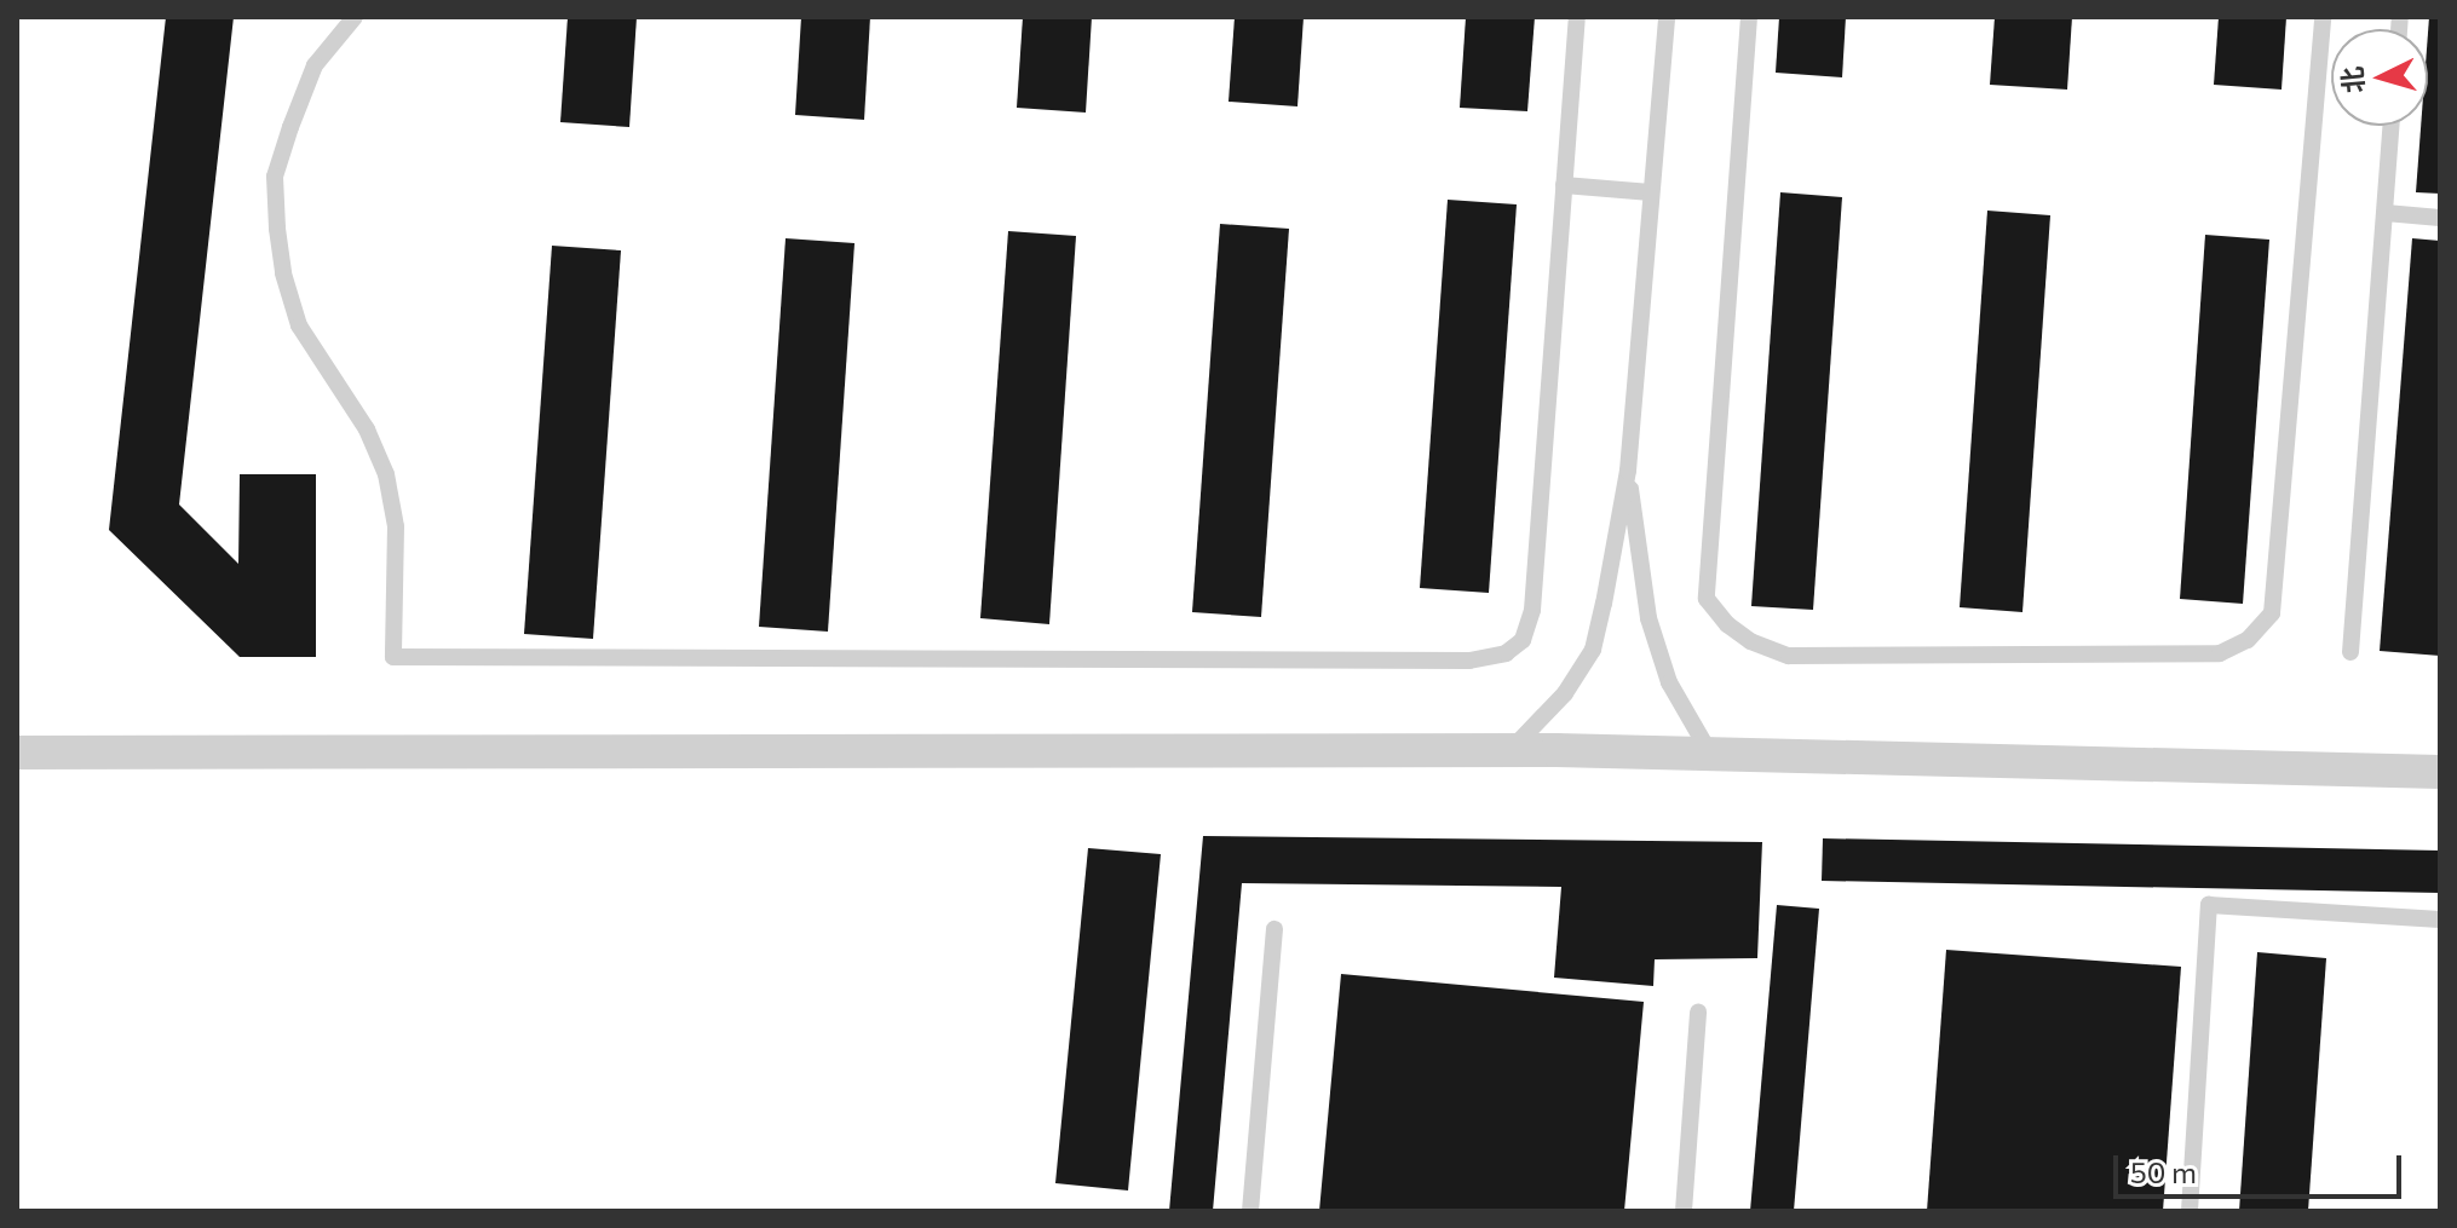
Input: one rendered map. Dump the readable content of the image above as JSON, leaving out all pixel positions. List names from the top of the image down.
{
  "scale_bar": "50 m",
  "north": "left"
}
